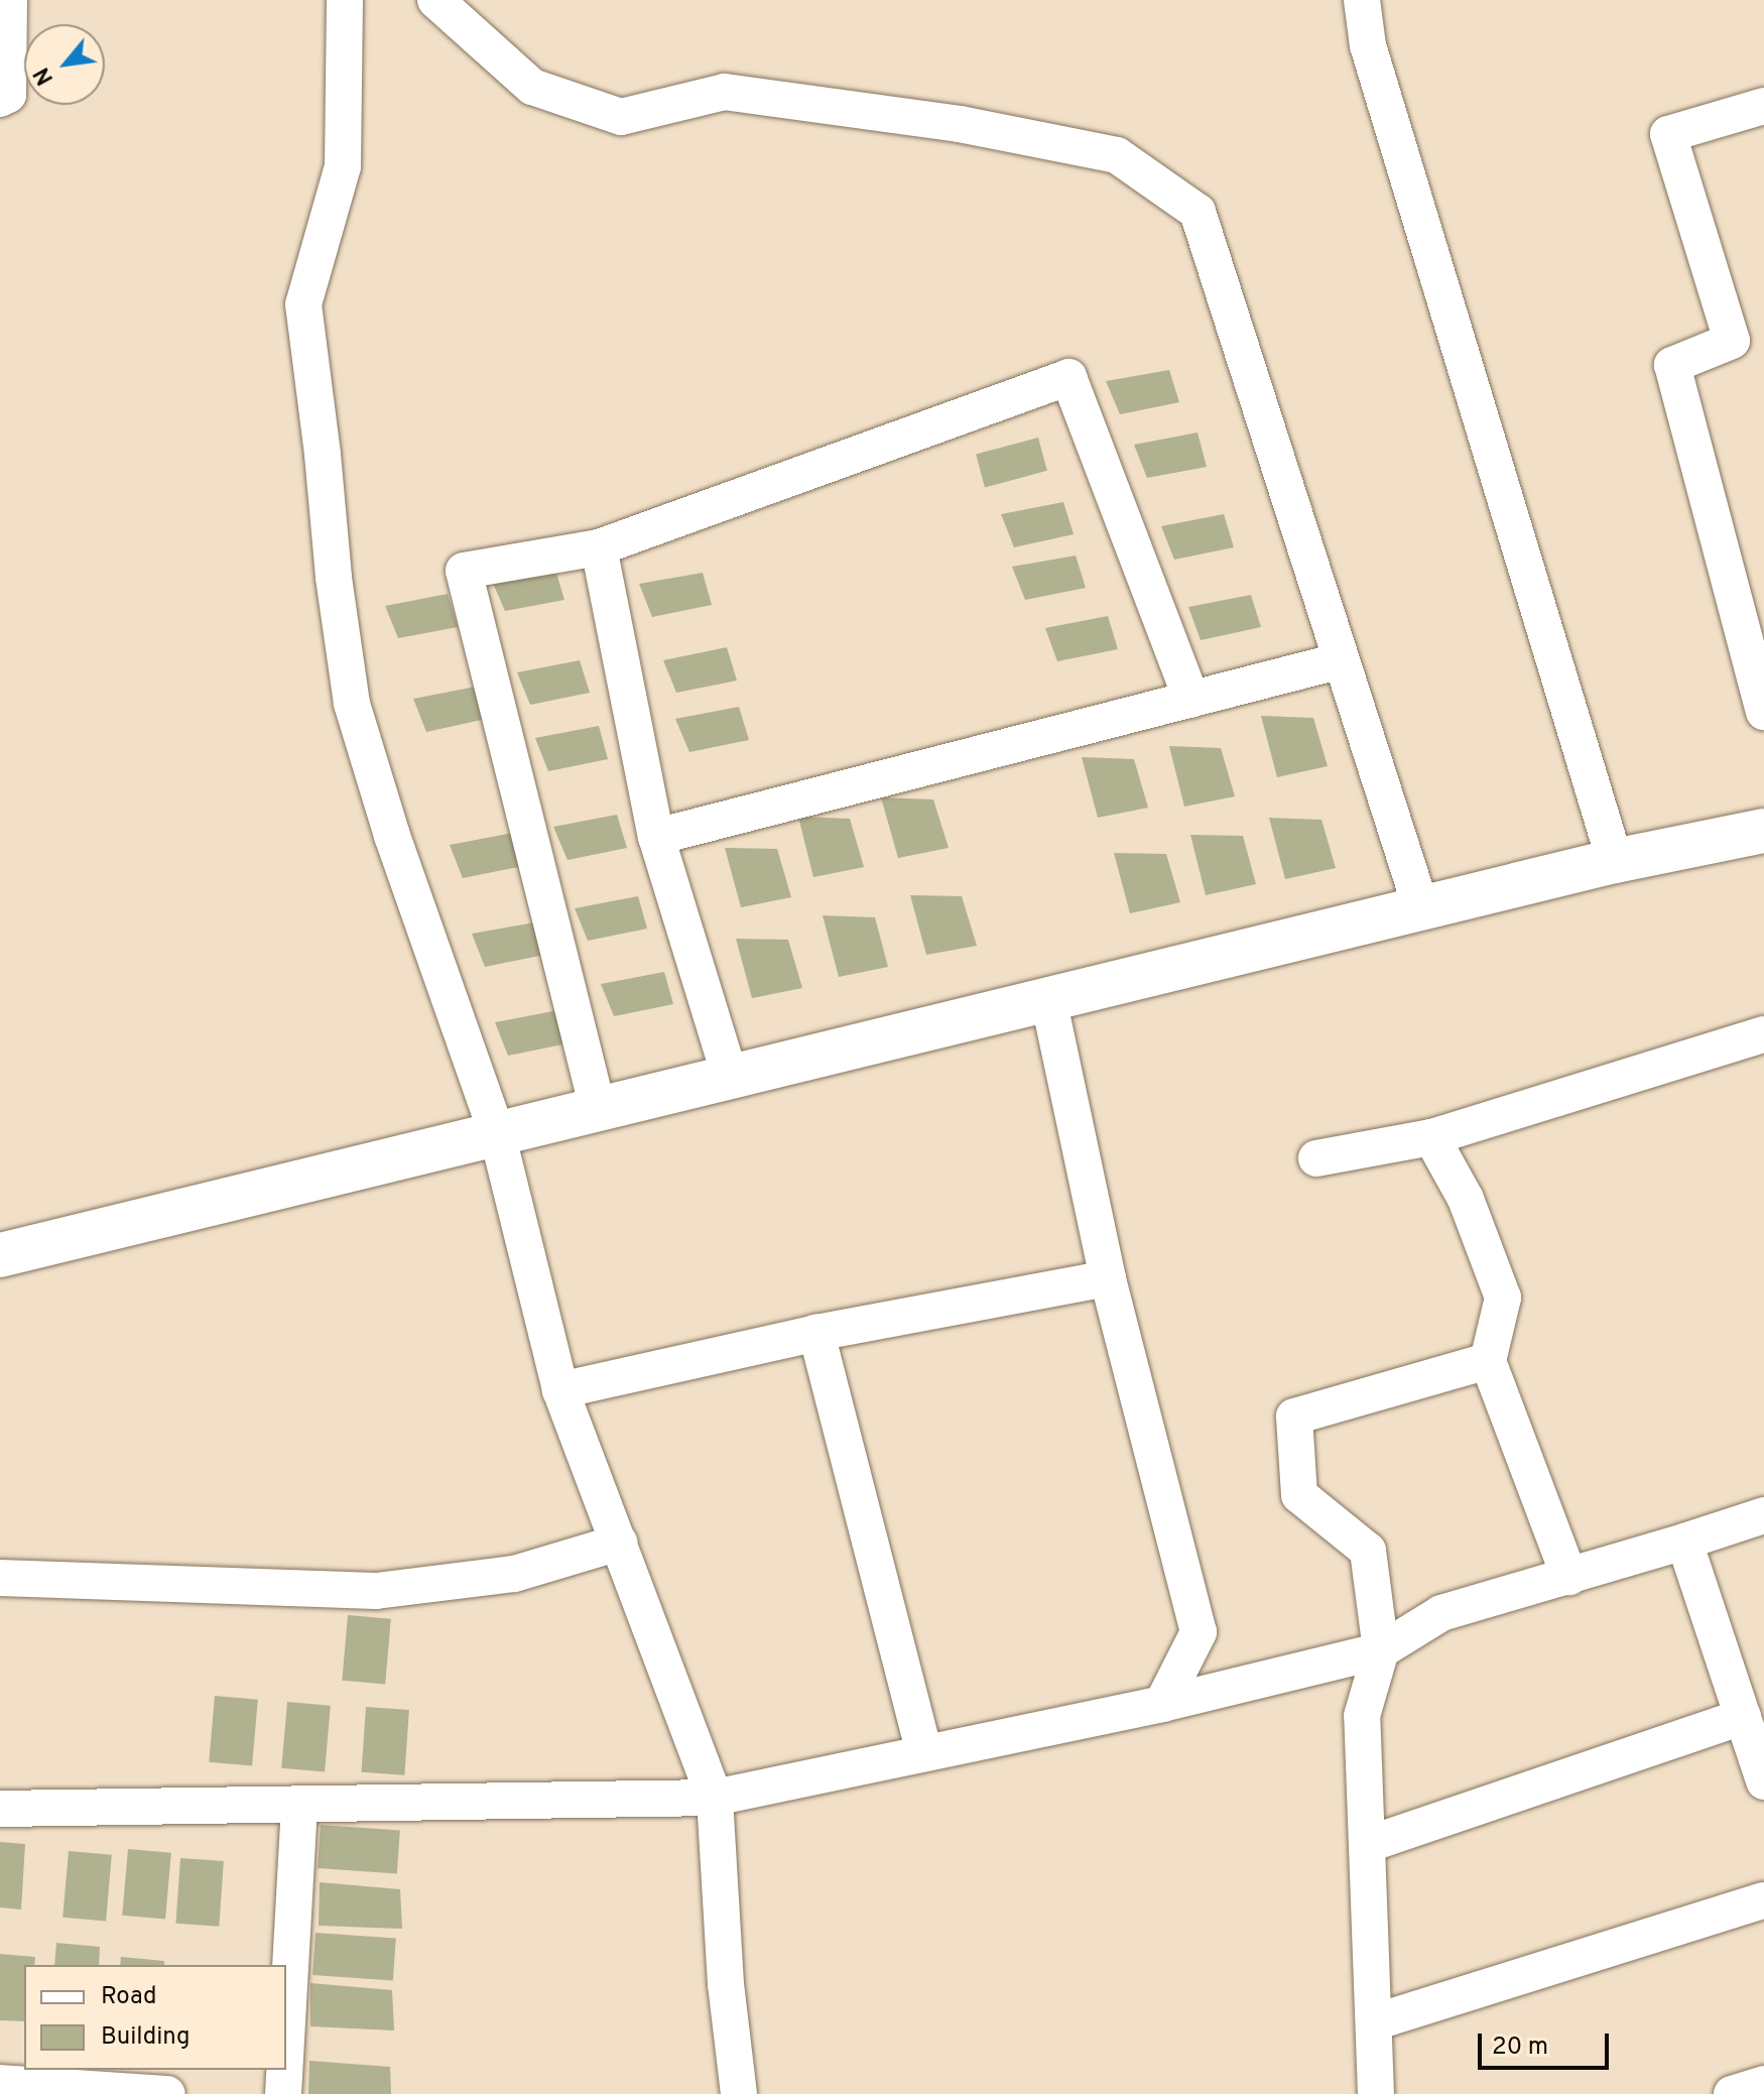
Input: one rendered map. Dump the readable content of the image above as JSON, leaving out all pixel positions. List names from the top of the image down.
{
  "legend": ["Road", "Building"],
  "scale_bar": "20 m",
  "north": "bottom left"
}
